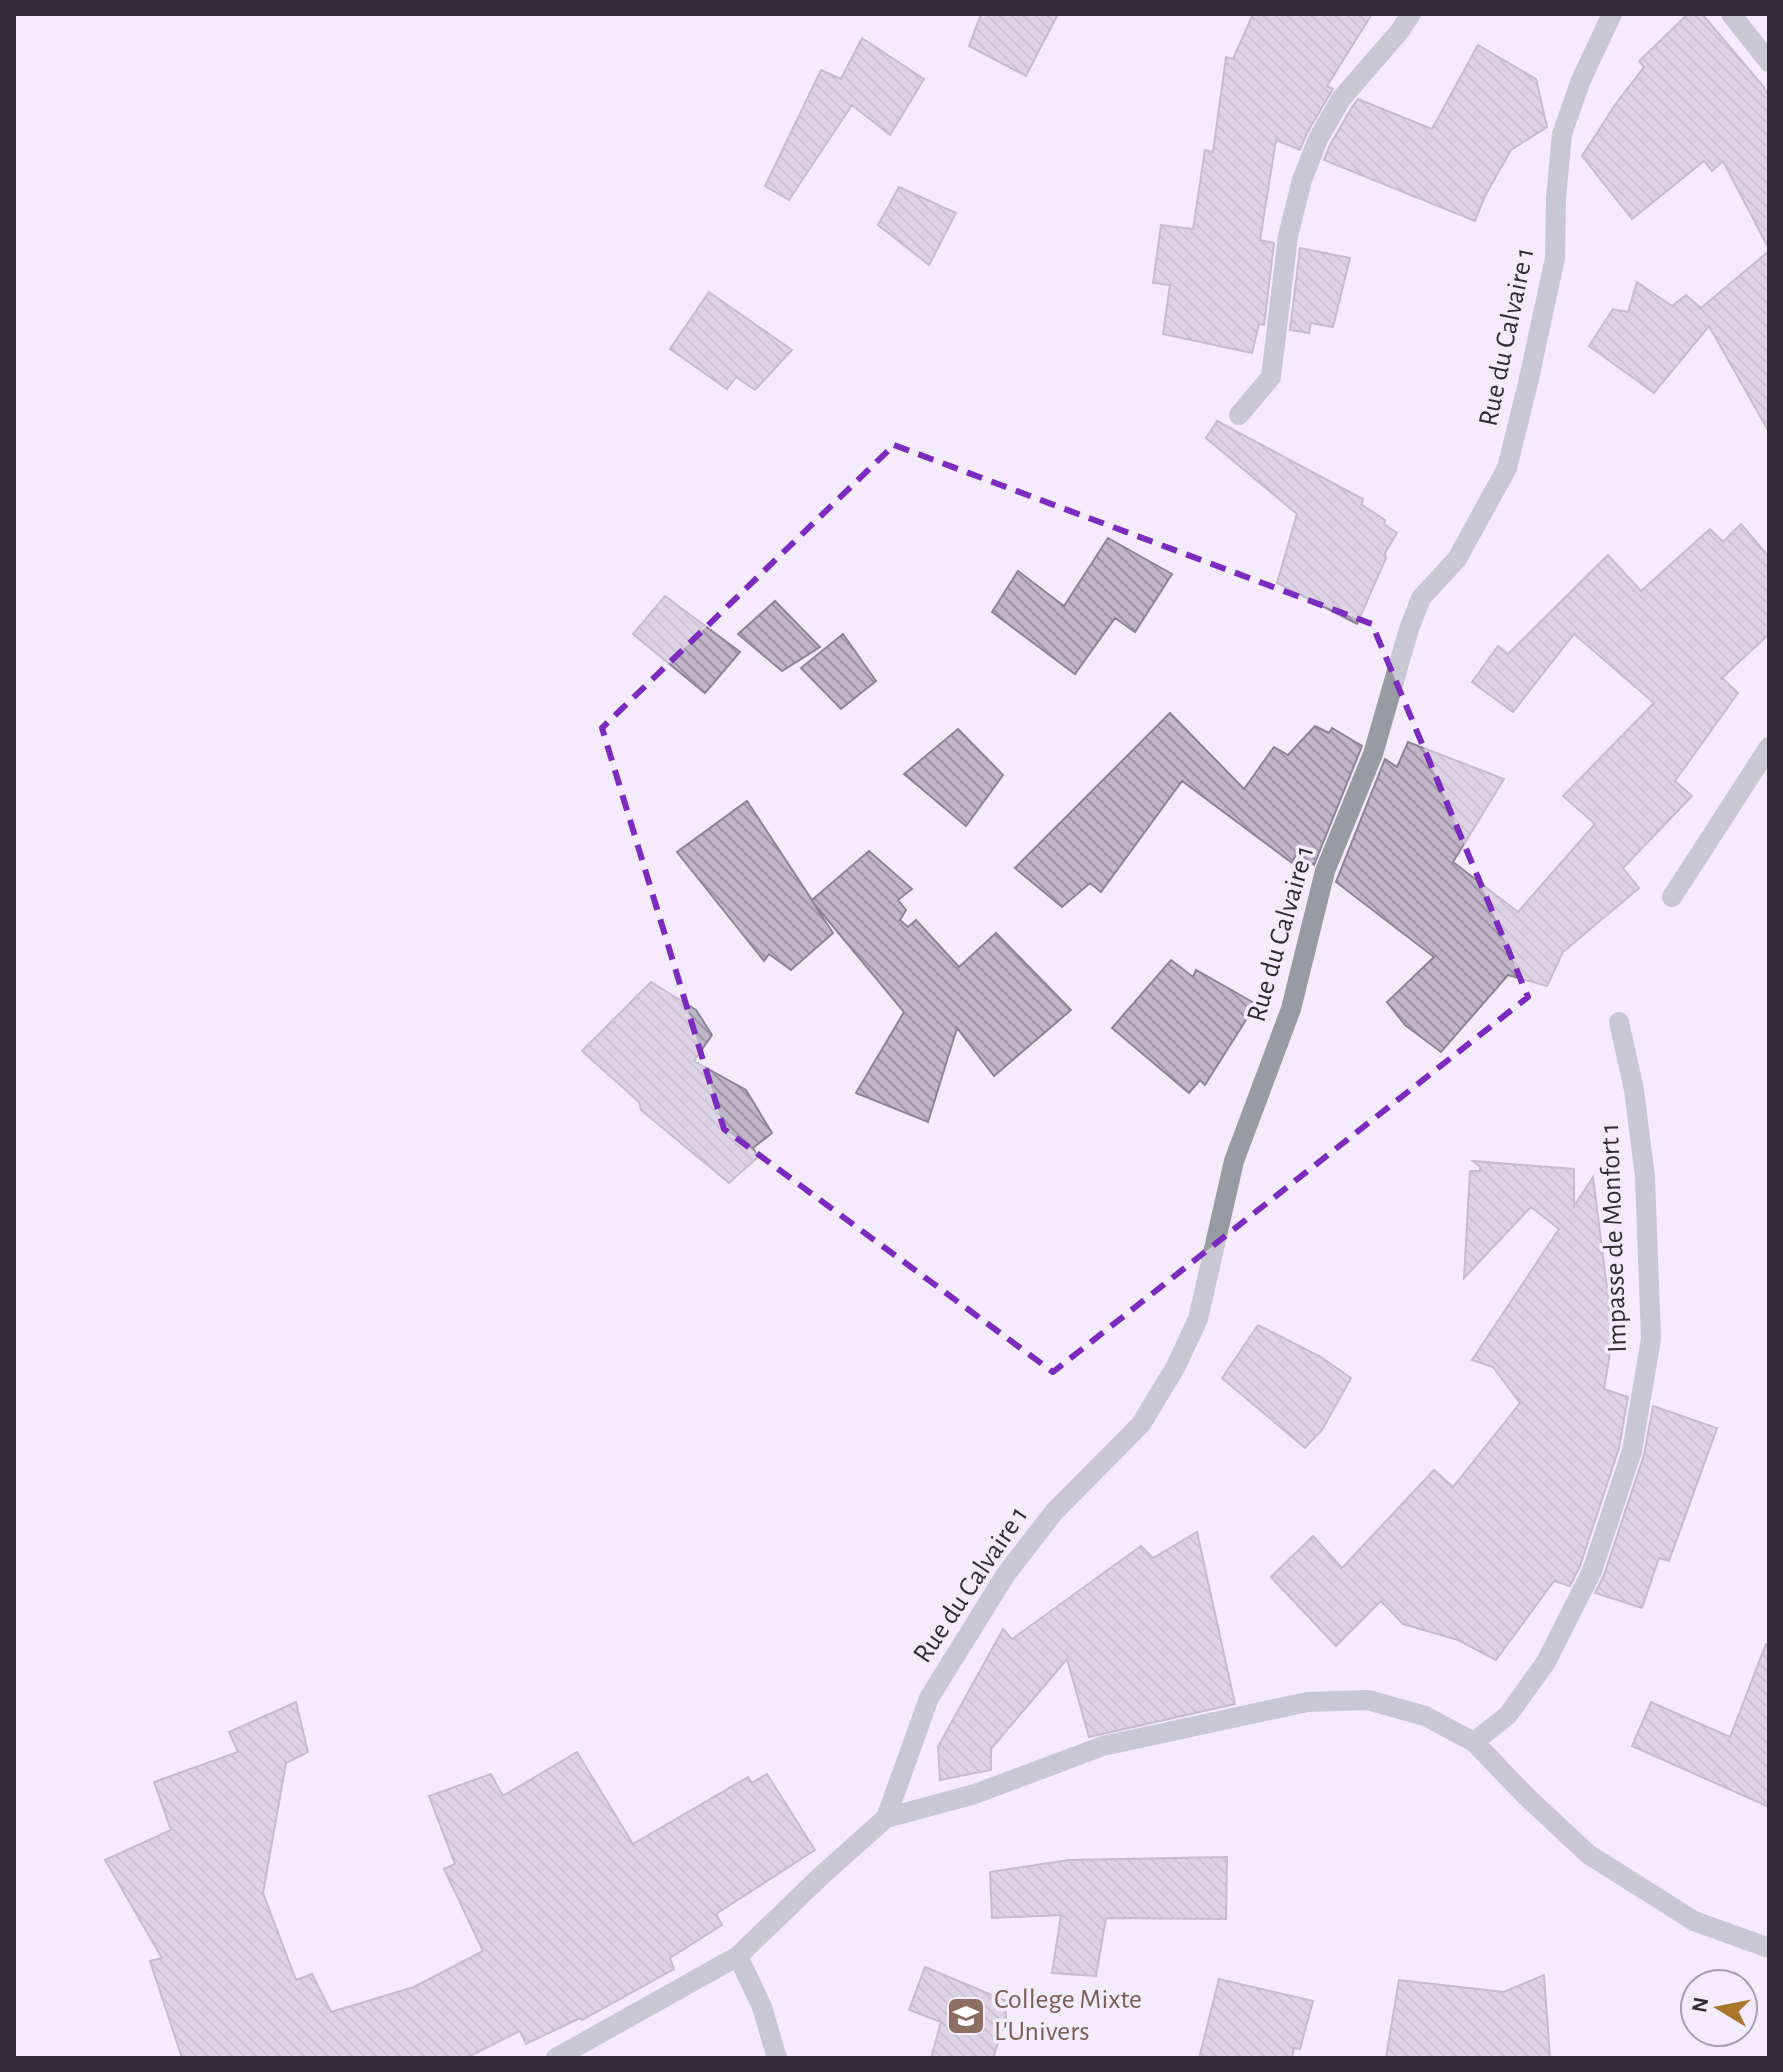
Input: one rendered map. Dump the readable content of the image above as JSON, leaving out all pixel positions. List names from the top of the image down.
{
  "streets": {
    "street": ["Rue du Calvaire 1", "Impasse de Monfort 1"]
  },
  "crossings": [
    ["Rue du Calvaire 1", "Impasse de Monfort 1"]
  ],
  "places": {
    "school or university": ["College Mixte L'Univers"]
  },
  "north": "left"
}
